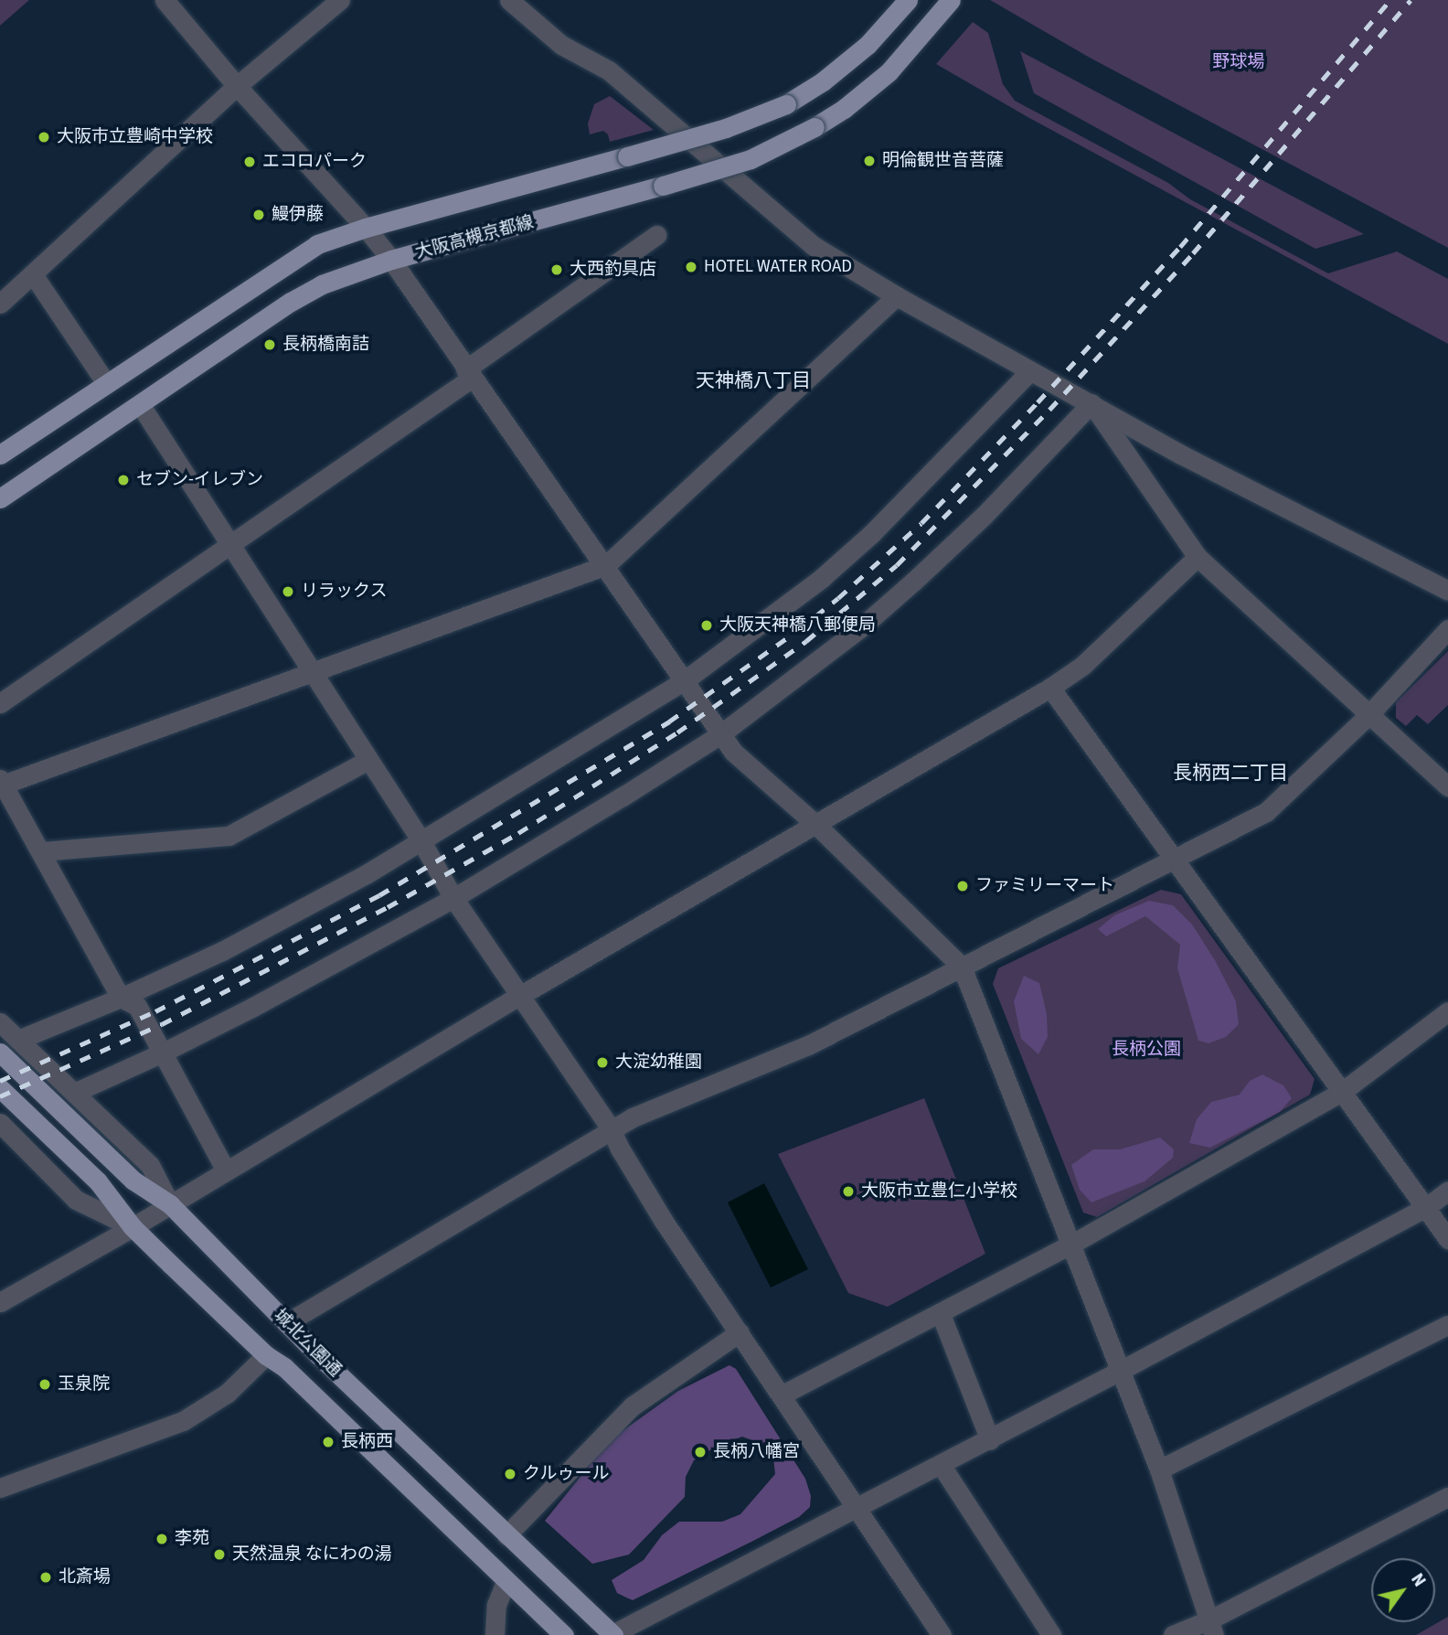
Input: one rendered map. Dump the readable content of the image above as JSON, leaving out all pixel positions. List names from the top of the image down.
{
  "streets": {
    "main road": ["大阪高槻京都線", "城北公園通"]
  },
  "districts": ["天神橋八丁目", "長柄西二丁目"],
  "parks": ["野球場", "長柄公園"],
  "places": [
    "大阪市立豊崎中学校",
    "明倫観世音菩薩",
    "エコロパーク",
    "鰻伊藤",
    "HOTEL WATER ROAD",
    "大西釣具店",
    "長柄橋南詰",
    "セブン-イレブン",
    "リラックス",
    "大阪天神橋八郵便局",
    "ファミリーマート",
    "大淀幼稚園",
    "大阪市立豊仁小学校",
    "玉泉院",
    "長柄西",
    "長柄八幡宮",
    "クルゥール",
    "李苑",
    "天然温泉 なにわの湯",
    "北斎場"
  ],
  "north": "top right"
}
